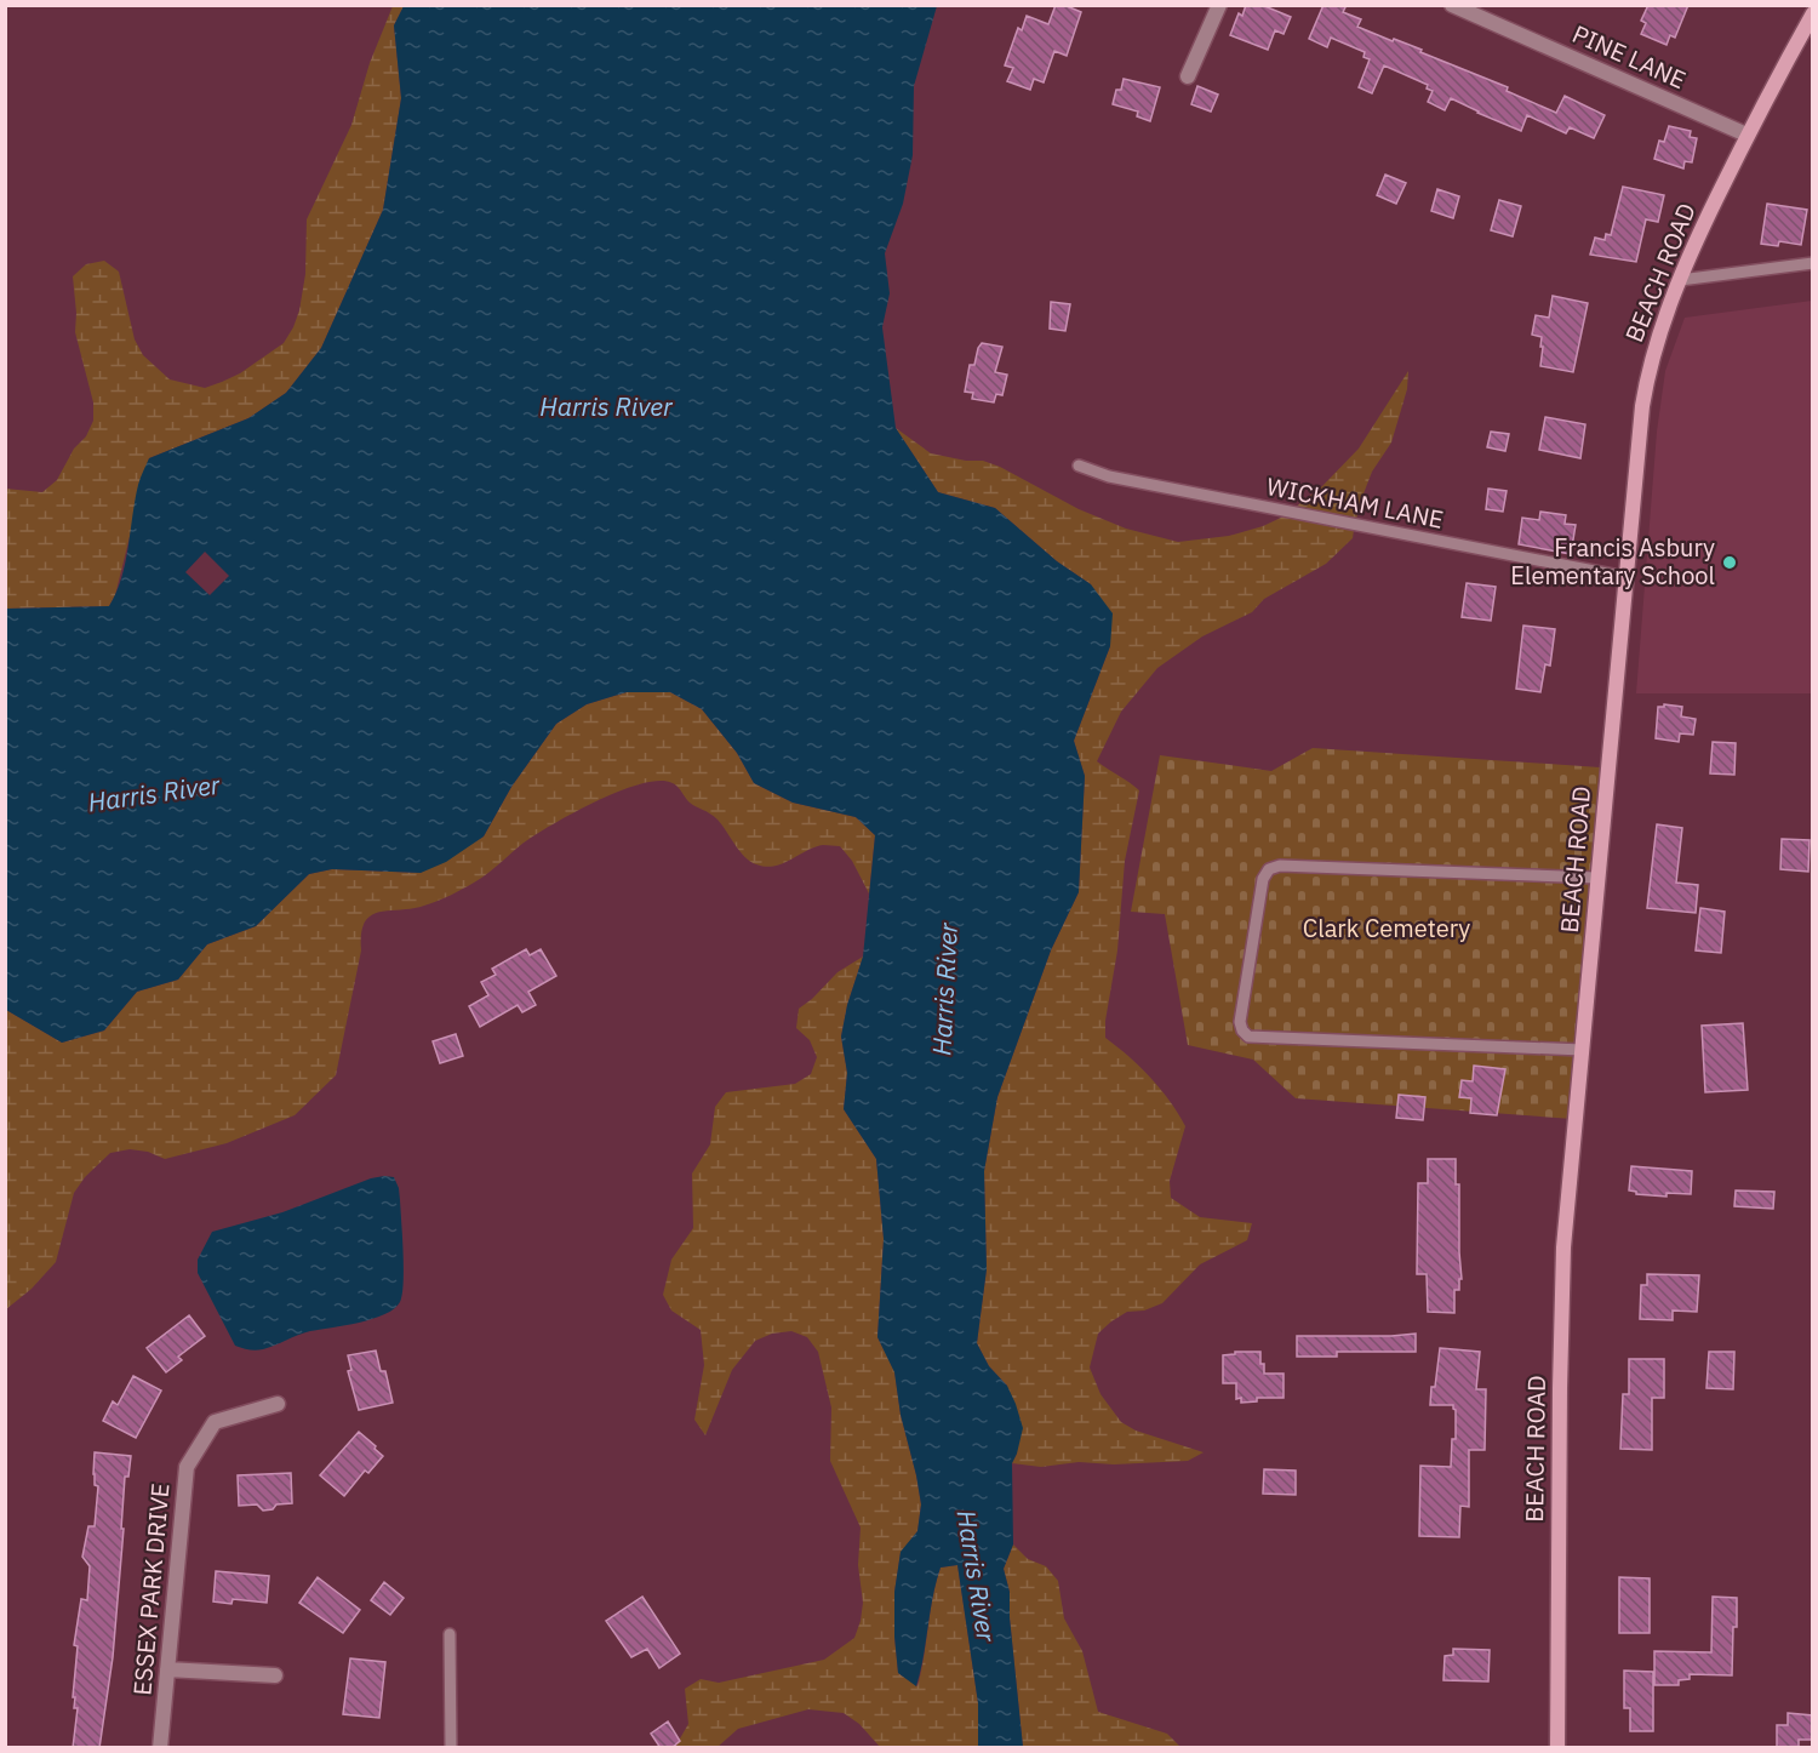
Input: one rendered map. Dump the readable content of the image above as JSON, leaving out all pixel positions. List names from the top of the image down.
{
  "streets": {
    "street": ["PINE LANE", "BEACH ROAD", "ESSEX PARK DRIVE"],
    "lane": ["WICKHAM LANE"]
  },
  "crossings": [
    ["PINE LANE", "BEACH ROAD"],
    ["BEACH ROAD", "WICKHAM LANE"]
  ],
  "water": ["Harris River"],
  "parks": ["Clark Cemetery"],
  "places": ["Francis Asbury Elementary School"]
}
